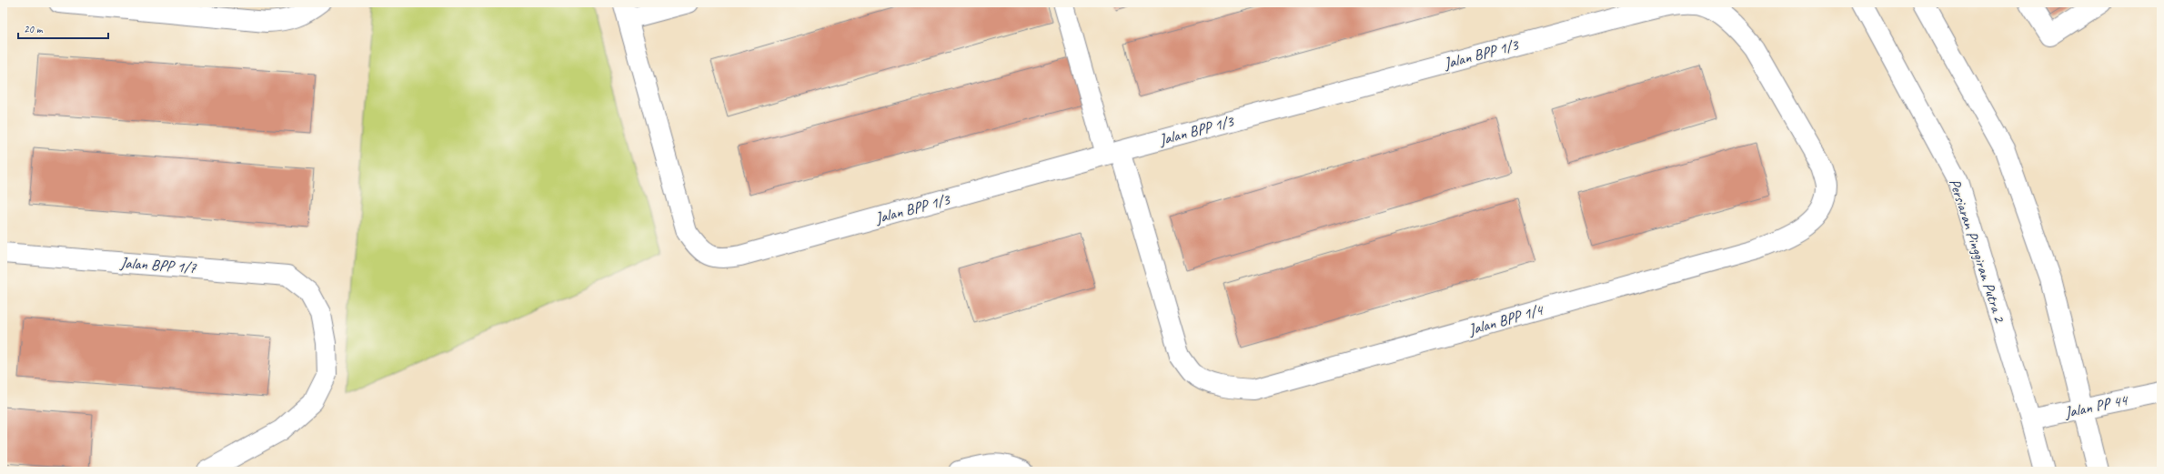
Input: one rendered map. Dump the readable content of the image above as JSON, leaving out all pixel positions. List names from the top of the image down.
{
  "streets": {
    "street": [
      "Jalan BPP 1/3",
      "Persiaran Pinggiran Putra 2",
      "Jalan BPP 1/7",
      "Jalan BPP 1/4",
      "Jalan PP 44"
    ]
  },
  "crossings": [
    ["Jalan BPP 1/3", "Jalan BPP 1/4"],
    ["Persiaran Pinggiran Putra 2", "Jalan PP 44"]
  ],
  "scale_bar": "20 m"
}
